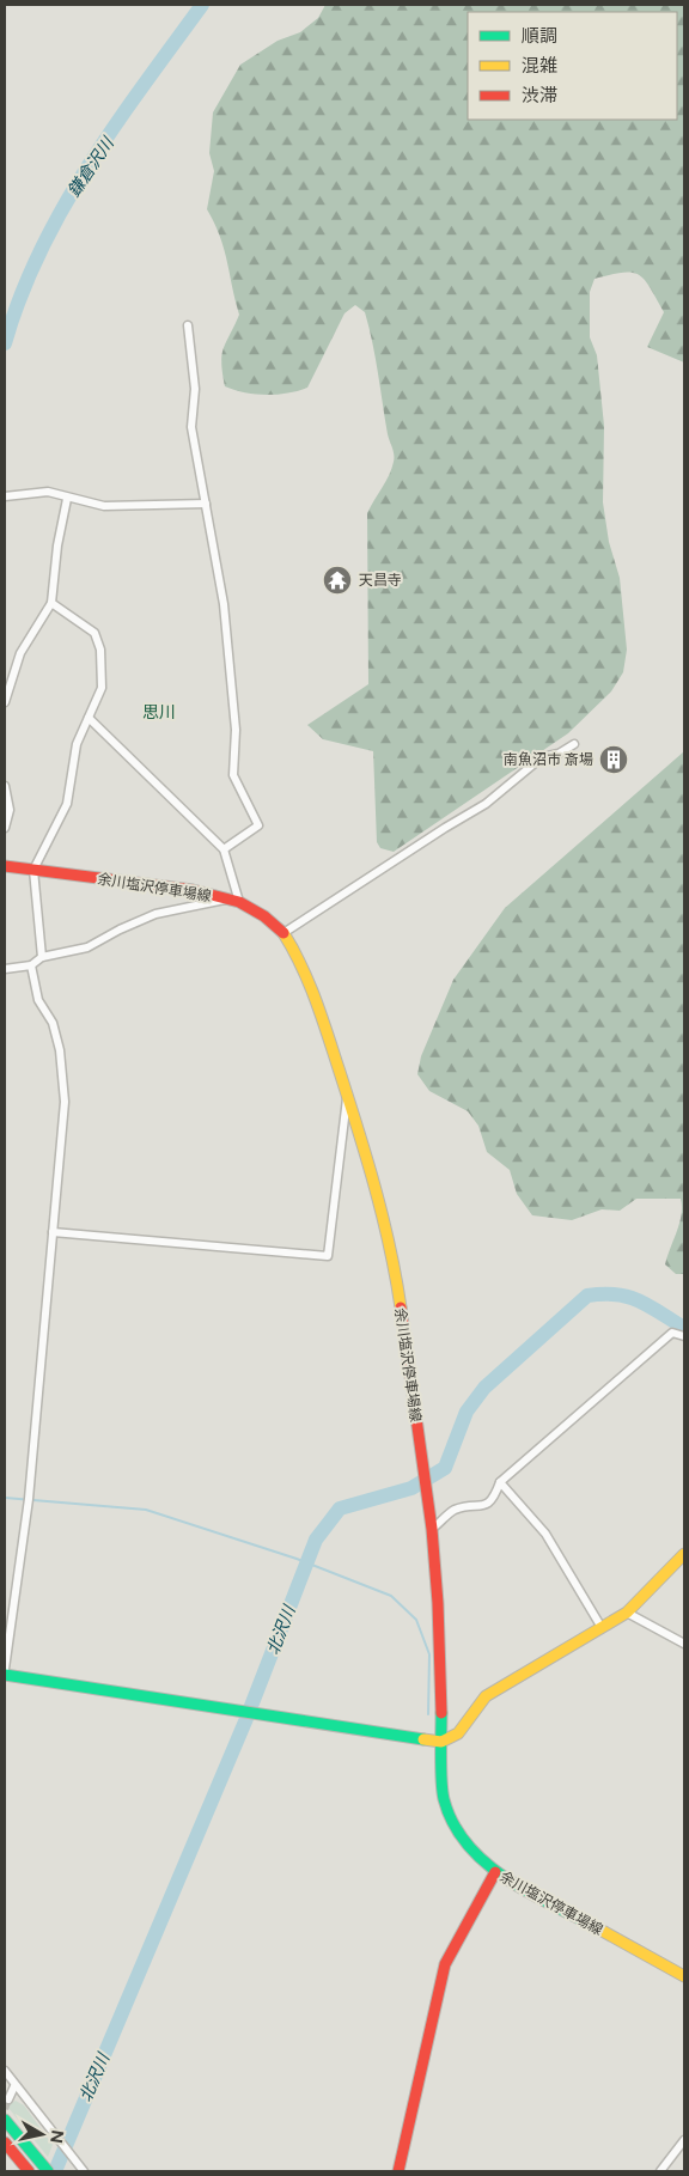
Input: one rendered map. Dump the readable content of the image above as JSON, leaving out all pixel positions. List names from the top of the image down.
{
  "streets": {
    "main road": ["余川塩沢停車場線"]
  },
  "districts": ["思川"],
  "water": ["鎌倉沢川", "北沢川"],
  "places": {
    "temple": ["天昌寺"],
    "building": ["南魚沼市 斎場"]
  },
  "legend": ["順調", "混雑", "渋滞"],
  "north": "right"
}
